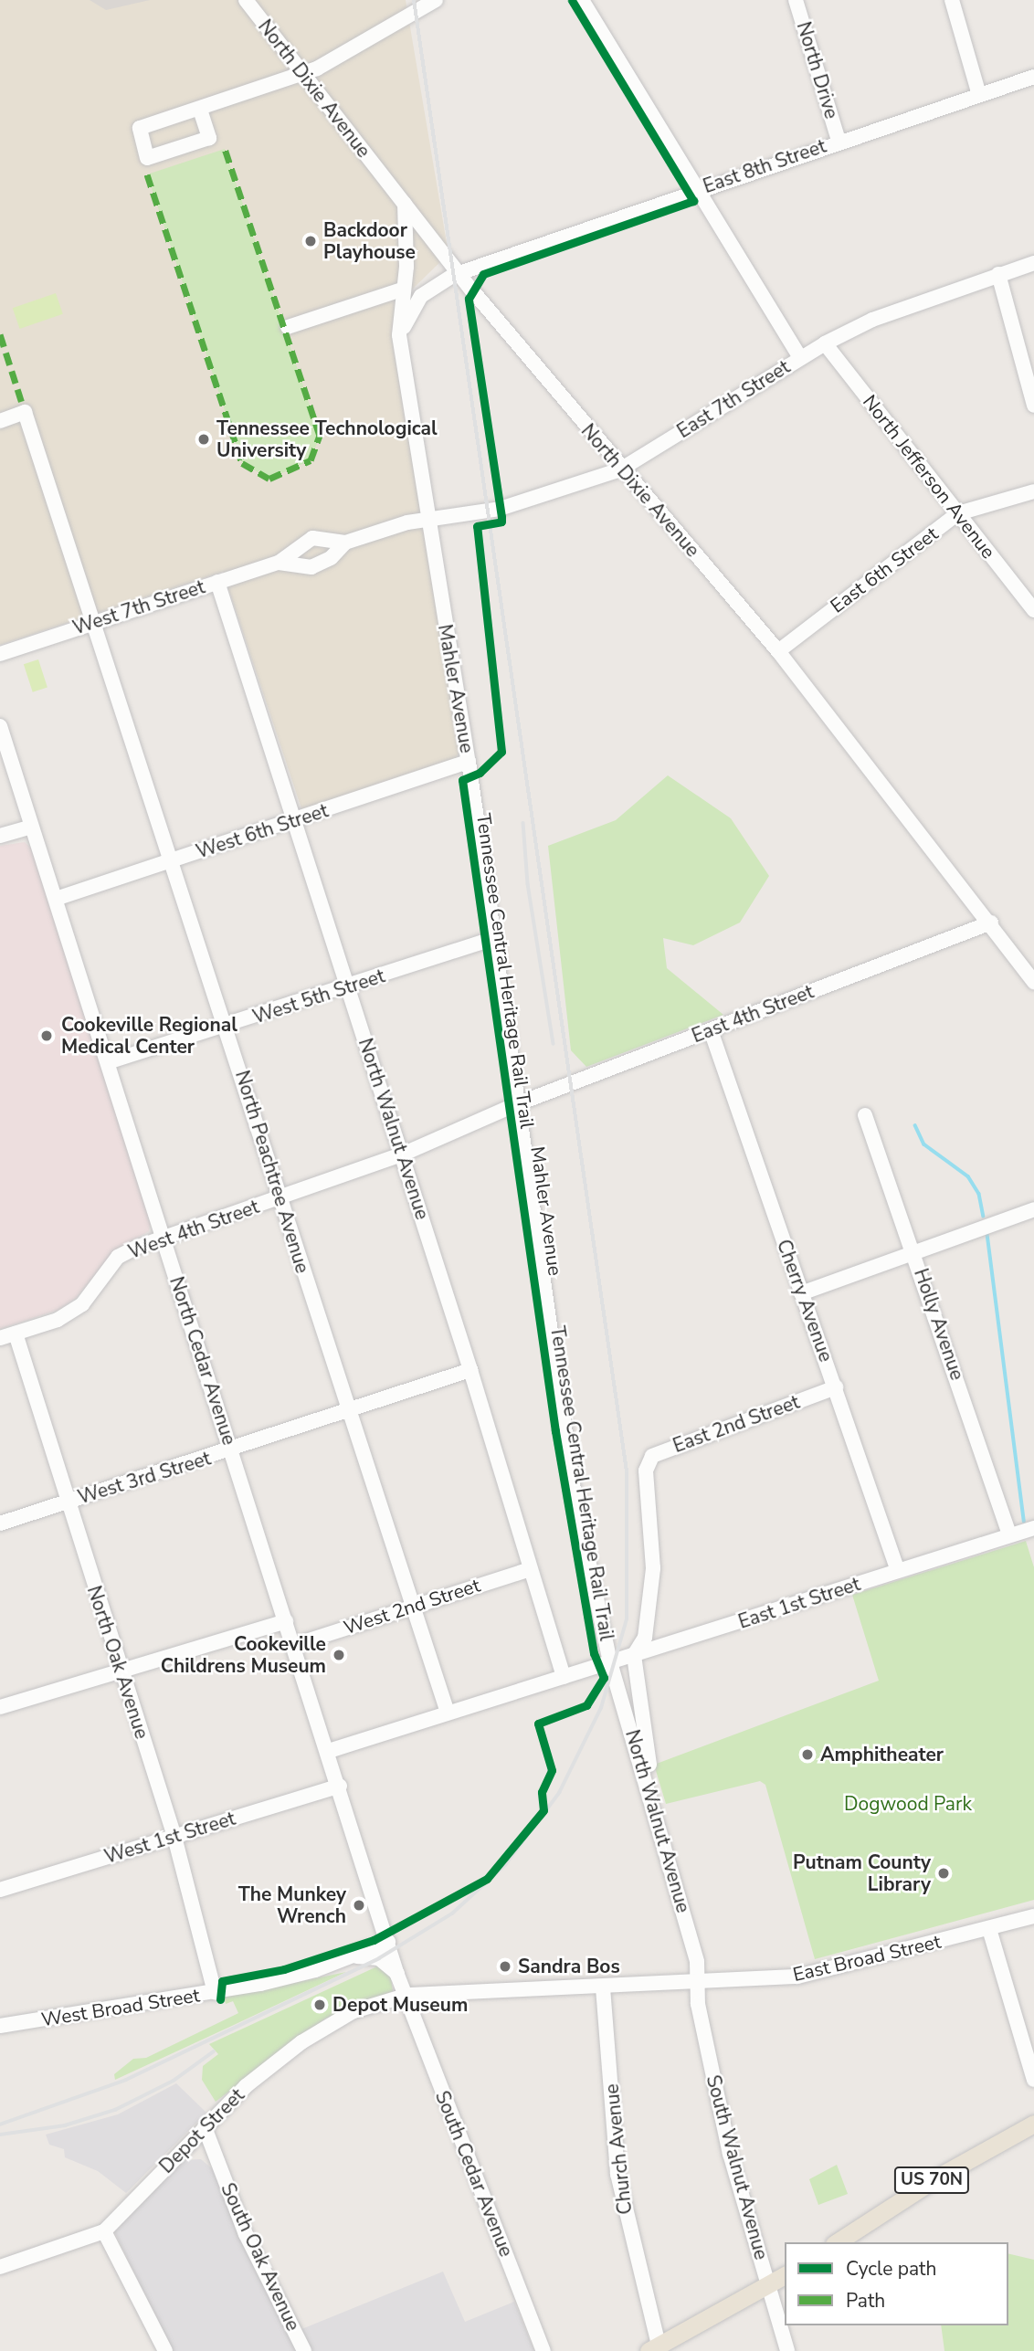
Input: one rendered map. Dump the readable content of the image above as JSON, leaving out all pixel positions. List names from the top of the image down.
{
  "streets": {
    "main road": ["US 70N"],
    "street": [
      "North Drive",
      "North Dixie Avenue",
      "East 8th Street",
      "East 7th Street",
      "North Jefferson Avenue",
      "East 6th Street",
      "West 7th Street",
      "Mahler Avenue",
      "West 6th Street",
      "West 5th Street",
      "East 4th Street",
      "North Walnut Avenue",
      "North Peachtree Avenue",
      "West 4th Street",
      "Cherry Avenue",
      "Holly Avenue",
      "North Cedar Avenue",
      "East 2nd Street",
      "West 3rd Street",
      "East 1st Street",
      "West 2nd Street",
      "North Oak Avenue",
      "West 1st Street",
      "East Broad Street",
      "West Broad Street",
      "Depot Street",
      "Church Avenue",
      "South Walnut Avenue",
      "South Cedar Avenue",
      "South Oak Avenue"
    ],
    "cycle path": ["Tennessee Central Heritage Rail Trail"]
  },
  "crossings": [
    ["North Drive", "East 8th Street"],
    ["North Dixie Avenue", "East 8th Street"],
    ["North Dixie Avenue", "East 7th Street"],
    ["North Dixie Avenue", "East 6th Street"],
    ["North Dixie Avenue", "Mahler Avenue"],
    ["North Dixie Avenue", "East 4th Street"],
    ["East 7th Street", "North Jefferson Avenue"],
    ["East 7th Street", "West 7th Street"],
    ["East 7th Street", "Mahler Avenue"],
    ["North Jefferson Avenue", "East 6th Street"],
    ["West 7th Street", "Mahler Avenue"],
    ["West 7th Street", "North Walnut Avenue"],
    ["West 7th Street", "North Peachtree Avenue"],
    ["Mahler Avenue", "West 6th Street"],
    ["Mahler Avenue", "West 5th Street"],
    ["Mahler Avenue", "East 4th Street"],
    ["Mahler Avenue", "North Walnut Avenue"],
    ["Mahler Avenue", "West 4th Street"],
    ["Mahler Avenue", "East 1st Street"],
    ["West 6th Street", "North Walnut Avenue"],
    ["West 6th Street", "North Peachtree Avenue"],
    ["West 6th Street", "North Cedar Avenue"],
    ["West 5th Street", "North Walnut Avenue"],
    ["West 5th Street", "North Peachtree Avenue"],
    ["West 5th Street", "North Cedar Avenue"],
    ["East 4th Street", "West 4th Street"],
    ["East 4th Street", "Cherry Avenue"],
    ["North Walnut Avenue", "West 4th Street"],
    ["North Walnut Avenue", "West 3rd Street"],
    ["North Walnut Avenue", "East 1st Street"],
    ["North Walnut Avenue", "West 2nd Street"],
    ["North Walnut Avenue", "East Broad Street"],
    ["North Walnut Avenue", "South Walnut Avenue"],
    ["North Peachtree Avenue", "West 4th Street"],
    ["North Peachtree Avenue", "West 3rd Street"],
    ["North Peachtree Avenue", "West 2nd Street"],
    ["West 4th Street", "North Cedar Avenue"],
    ["West 4th Street", "North Oak Avenue"],
    ["Cherry Avenue", "East 2nd Street"],
    ["Cherry Avenue", "East 1st Street"],
    ["Holly Avenue", "East 1st Street"],
    ["North Cedar Avenue", "West 3rd Street"],
    ["North Cedar Avenue", "West 2nd Street"],
    ["North Cedar Avenue", "West 1st Street"],
    ["North Cedar Avenue", "West Broad Street"],
    ["North Cedar Avenue", "Depot Street"],
    ["North Cedar Avenue", "South Cedar Avenue"],
    ["East 2nd Street", "East 1st Street"],
    ["West 3rd Street", "North Oak Avenue"],
    ["North Oak Avenue", "West 1st Street"],
    ["North Oak Avenue", "West Broad Street"],
    ["East Broad Street", "South Walnut Avenue"],
    ["Depot Street", "South Cedar Avenue"],
    ["Depot Street", "South Oak Avenue"]
  ],
  "parks": ["Dogwood Park"],
  "places": [
    "Backdoor Playhouse",
    "Tennessee Technological University",
    "Cookeville Regional Medical Center",
    "Cookeville Childrens Museum",
    "Amphitheater",
    "Putnam County Library",
    "The Munkey Wrench",
    "Sandra Bos",
    "Depot Museum"
  ],
  "legend": ["Cycle path", "Path"]
}
